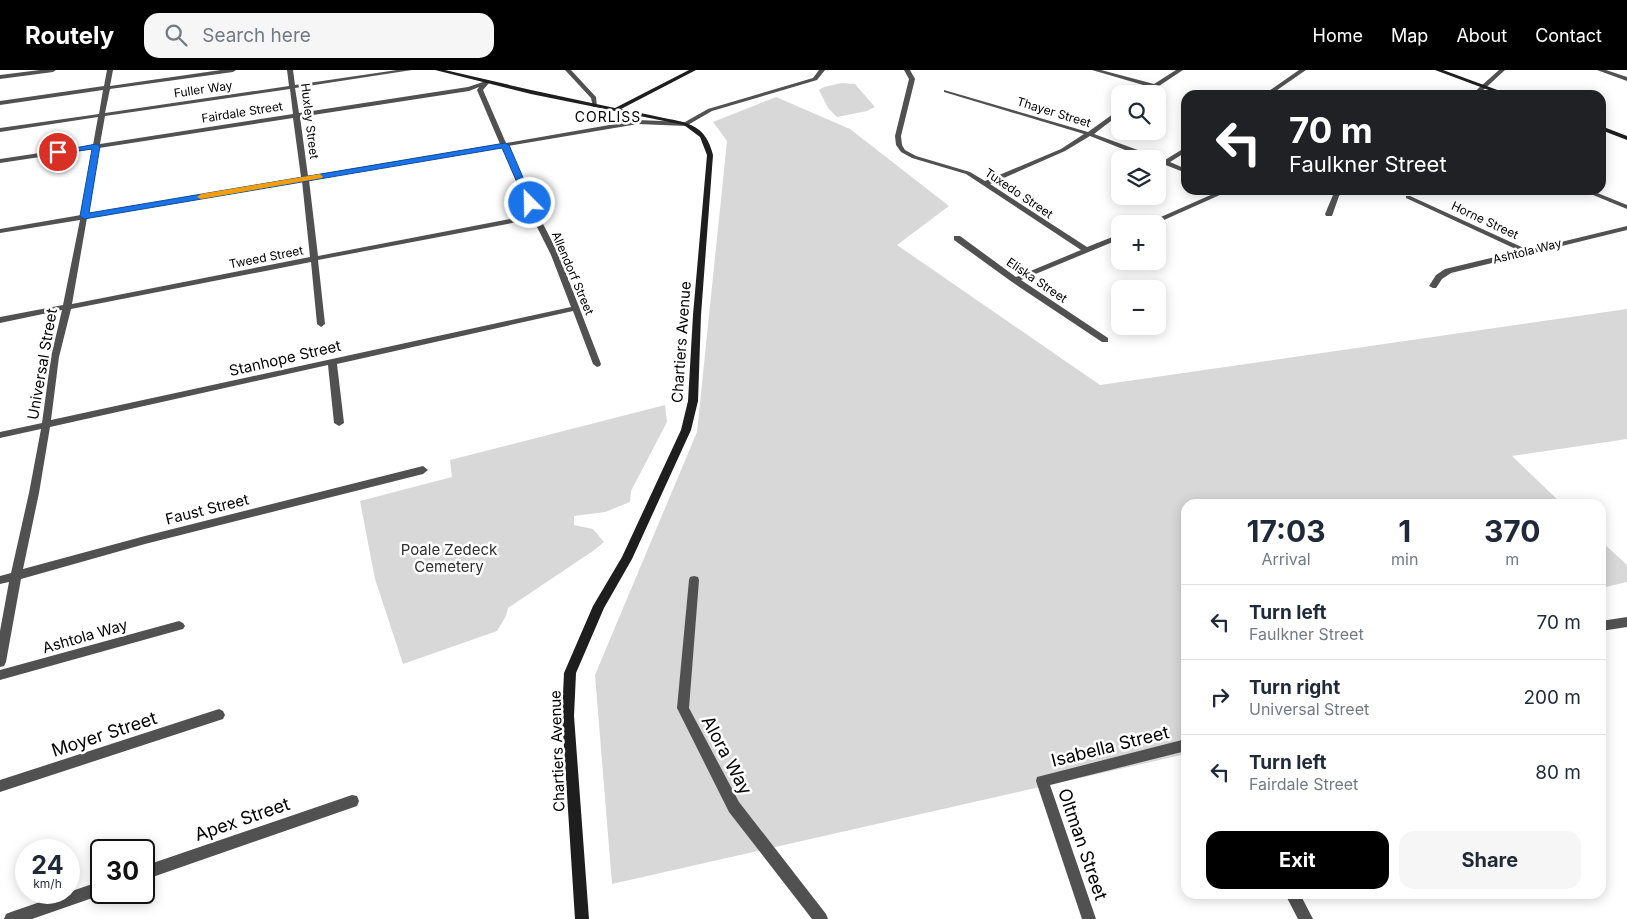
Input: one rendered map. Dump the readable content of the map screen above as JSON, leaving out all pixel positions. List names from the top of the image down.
{
  "streets": {
    "street": [
      "Fuller Way",
      "Fairdale Street",
      "Thayer Street",
      "Huxley Street",
      "Tuxedo Street",
      "Horne Street",
      "Ashtola Way",
      "Tweed Street",
      "Allendorf Street",
      "Eliska Street",
      "Chartiers Avenue",
      "Stanhope Street",
      "Universal Street",
      "Faust Street",
      "Moyer Street",
      "Isabella Street",
      "Alora Way",
      "Apex Street",
      "Oltman Street"
    ]
  },
  "crossings": [
    ["Fuller Way", "Huxley Street"],
    ["Fuller Way", "Universal Street"],
    ["Fairdale Street", "Huxley Street"],
    ["Fairdale Street", "Allendorf Street"],
    ["Fairdale Street", "Chartiers Avenue"],
    ["Fairdale Street", "Universal Street"],
    ["Huxley Street", "Tweed Street"],
    ["Horne Street", "Ashtola Way"],
    ["Tweed Street", "Allendorf Street"],
    ["Tweed Street", "Universal Street"],
    ["Allendorf Street", "Chartiers Avenue"],
    ["Allendorf Street", "Stanhope Street"],
    ["Stanhope Street", "Universal Street"],
    ["Universal Street", "Faust Street"],
    ["Isabella Street", "Oltman Street"]
  ],
  "districts": ["CORLISS"],
  "parks": ["Poale Zedeck Cemetery"],
  "page": {
    "header": "Routely",
    "search": "Search here",
    "nav": [
      "Home",
      "Map",
      "About",
      "Contact"
    ],
    "map_buttons": ["+", "−"],
    "turn": ["70 m", "Faulkner Street"],
    "eta": [
      "17:03",
      "Arrival",
      "1",
      "min",
      "370",
      "m"
    ],
    "list": [
      {
        "name": "Turn left",
        "note": "Faulkner Street",
        "value": "70 m"
      },
      {
        "name": "Turn right",
        "note": "Universal Street",
        "value": "200 m"
      },
      {
        "name": "Turn left",
        "note": "Fairdale Street",
        "value": "80 m"
      }
    ],
    "buttons": ["Exit", "Share"],
    "speed": "24 km/h",
    "limit": "30"
  }
}
